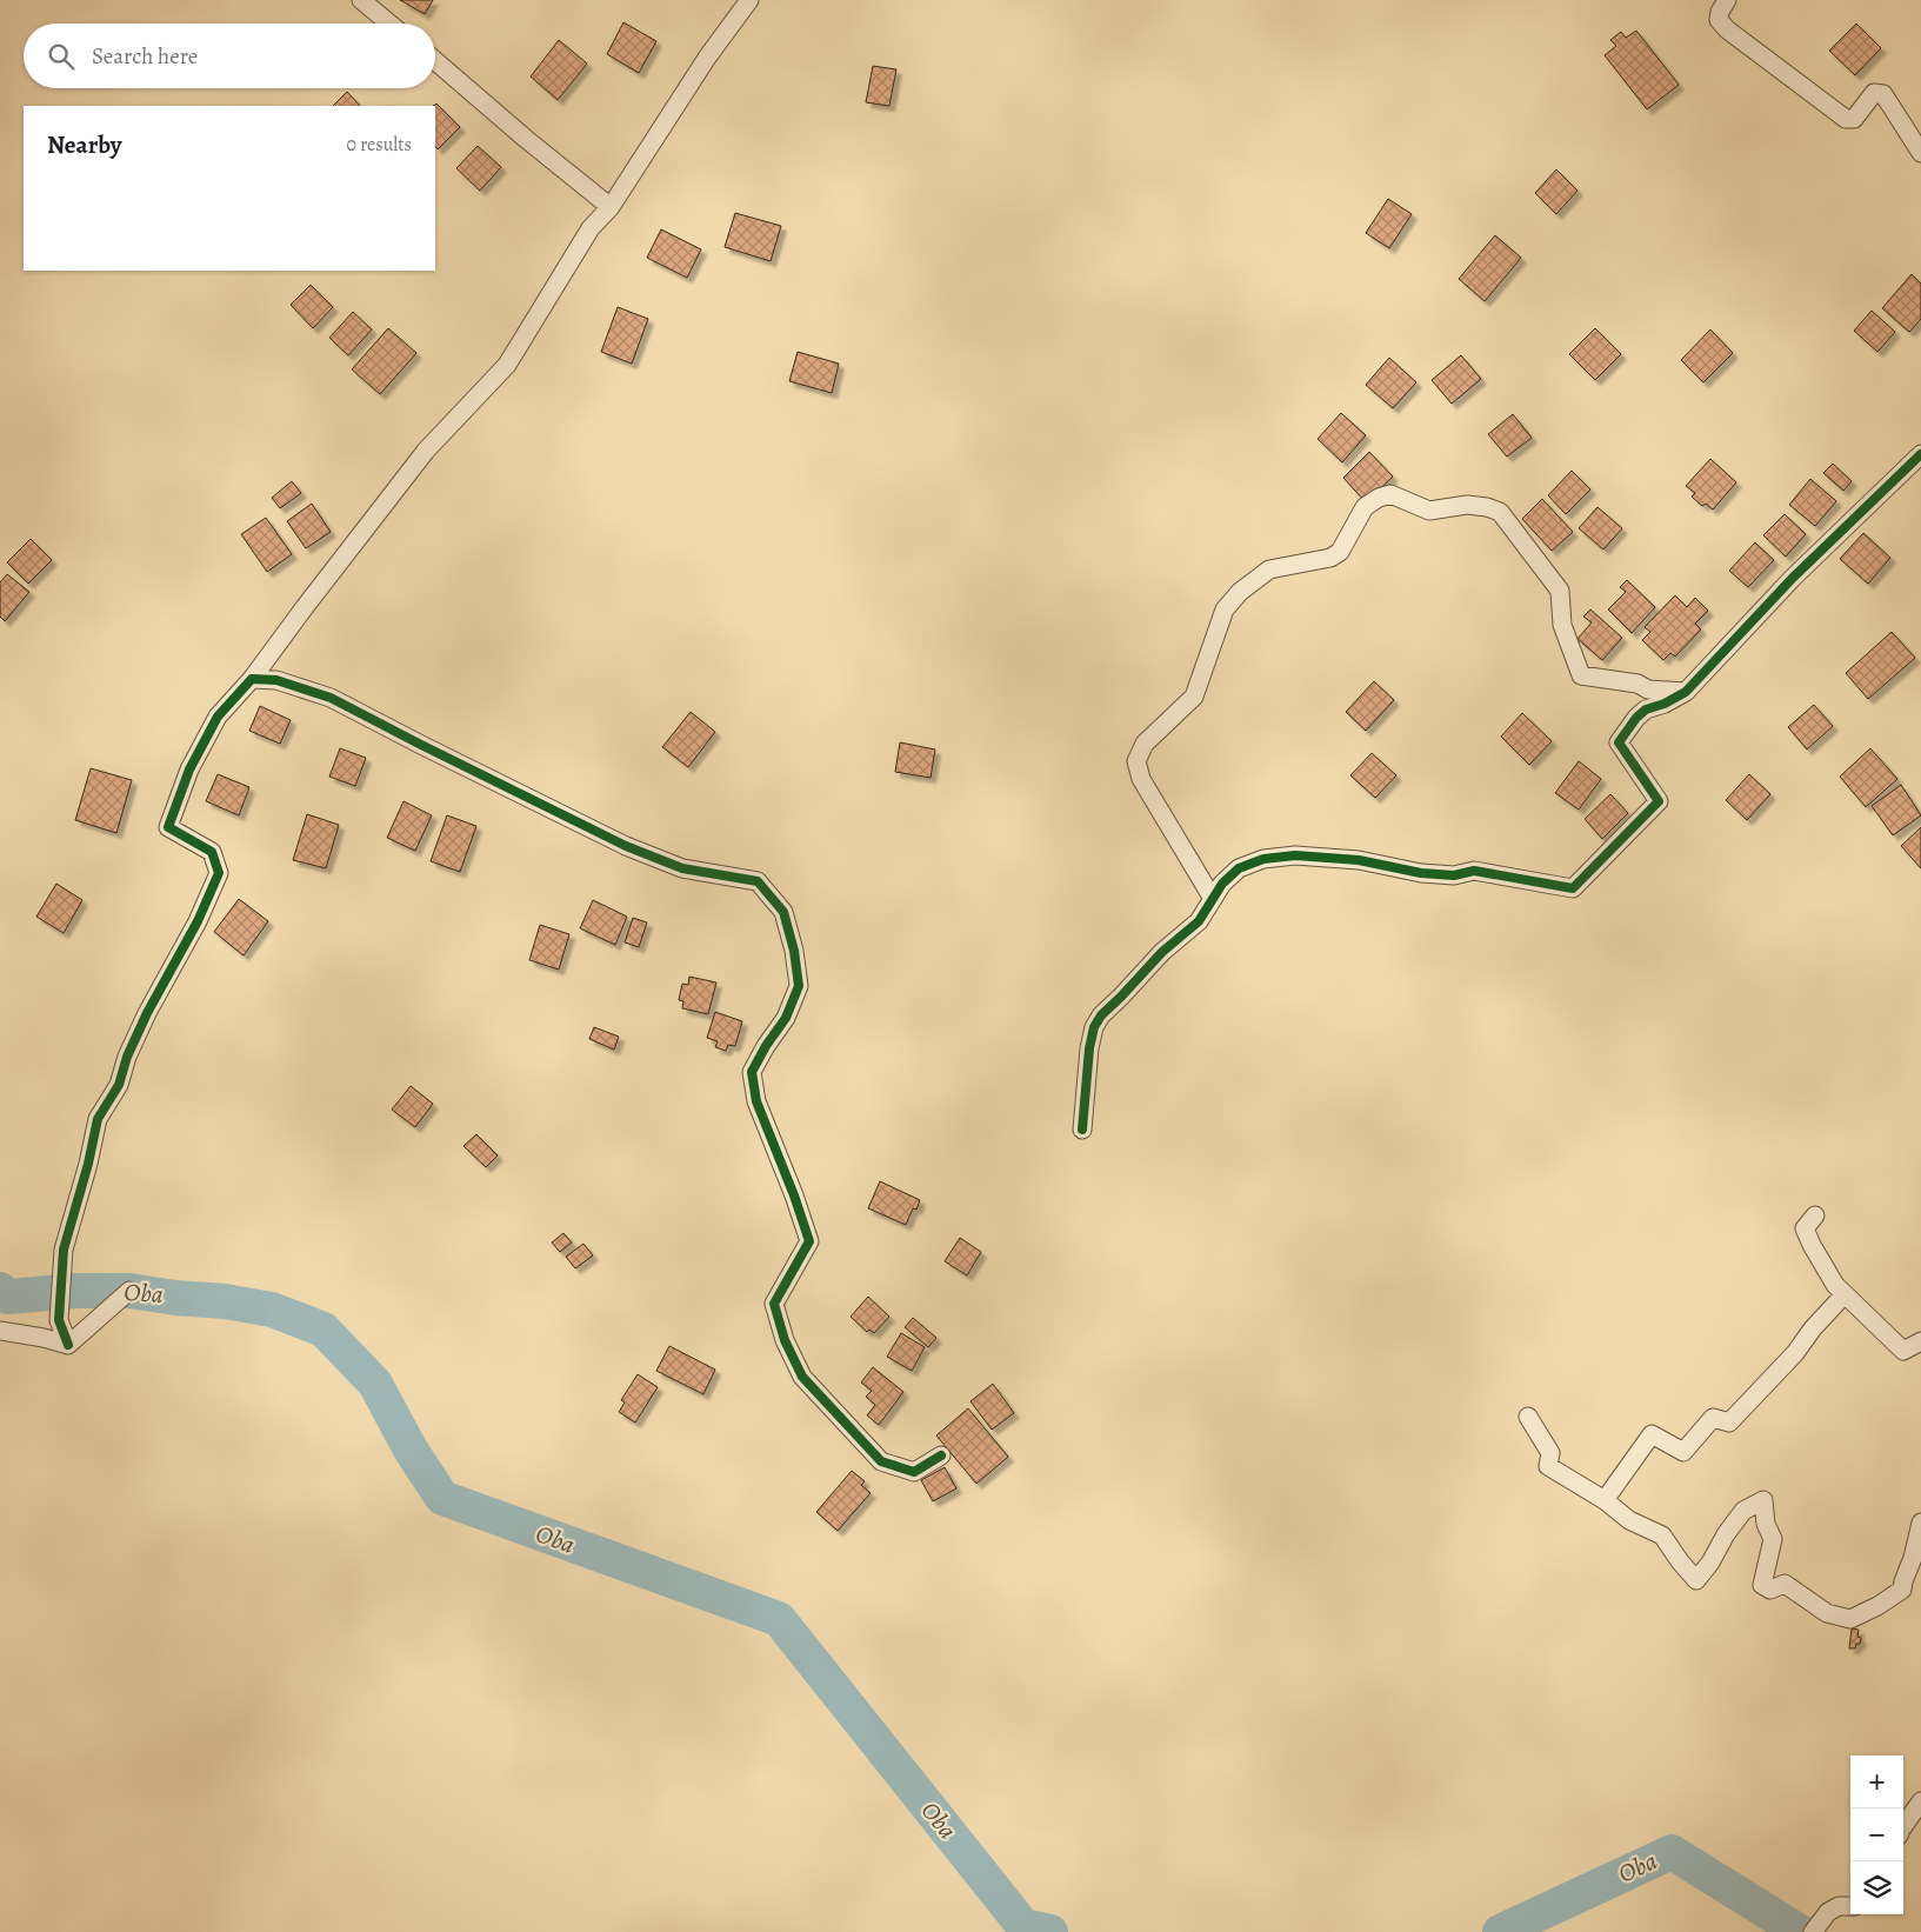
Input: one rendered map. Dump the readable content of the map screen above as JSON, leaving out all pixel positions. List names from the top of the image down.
{
  "water": ["Oba"],
  "page": {
    "search": "Search here",
    "heading": ["Nearby", "0 results"],
    "map_buttons": ["+", "−"]
  }
}
